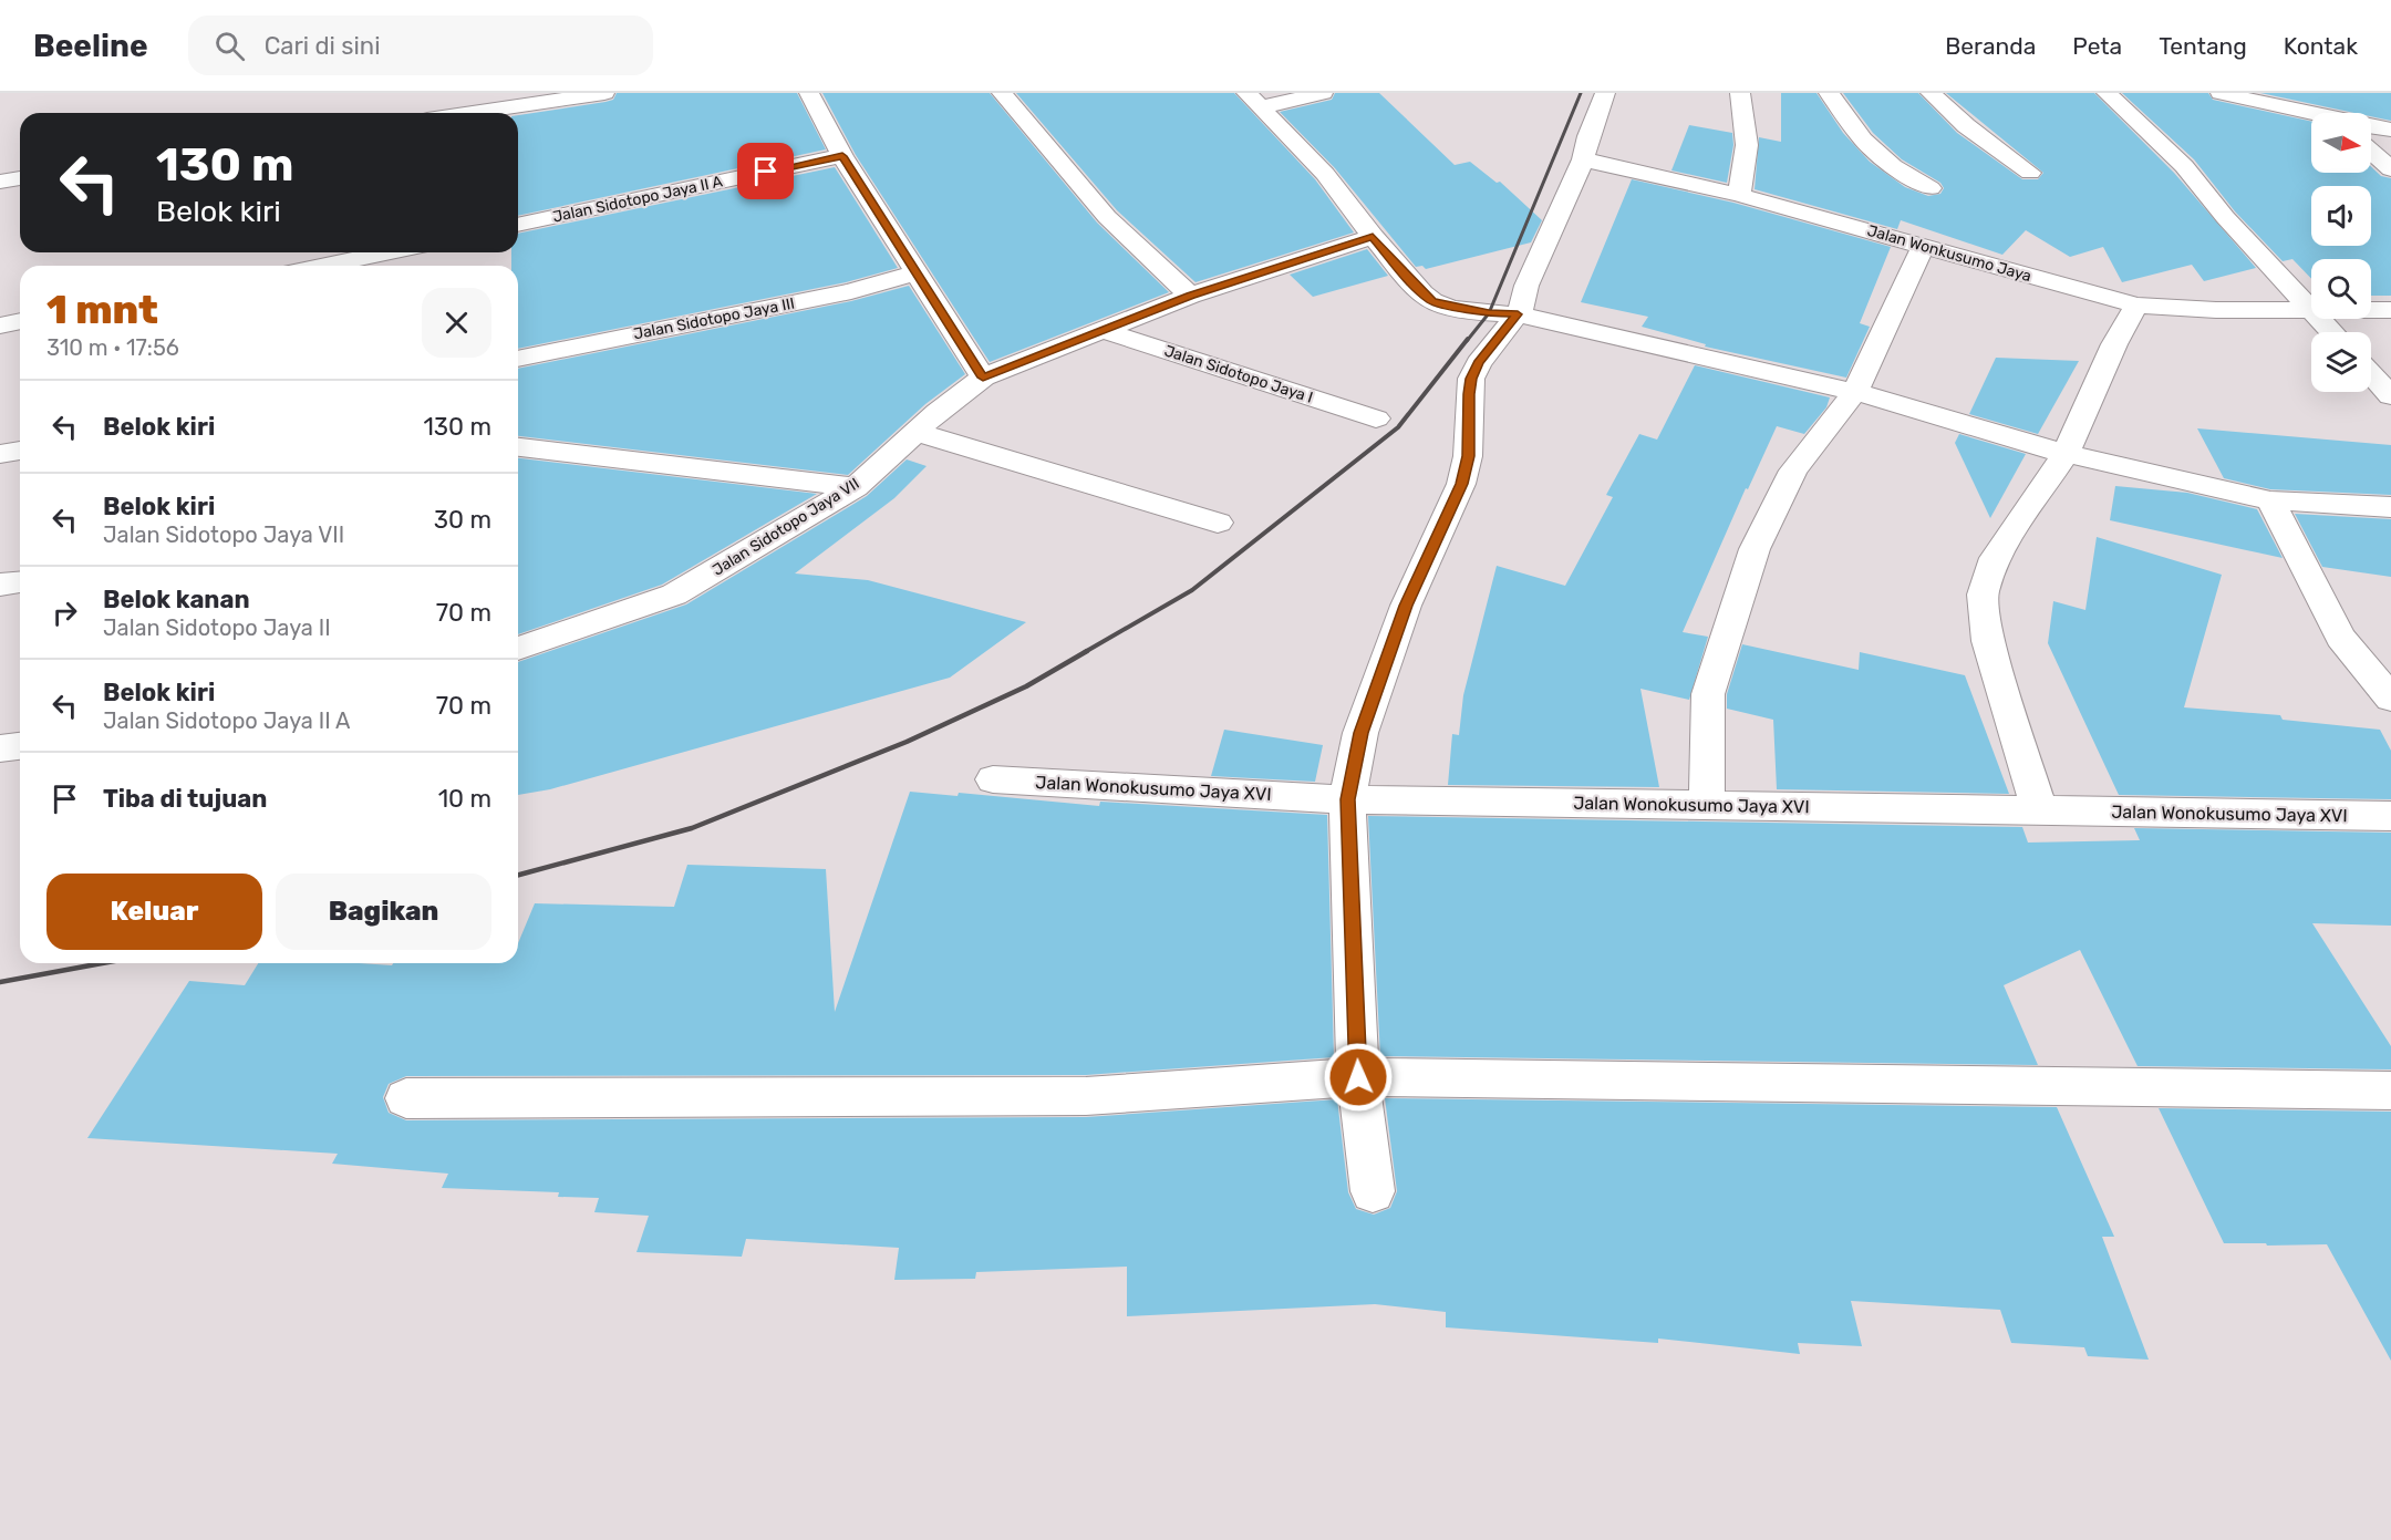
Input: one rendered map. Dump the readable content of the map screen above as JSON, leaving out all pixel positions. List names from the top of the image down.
{
  "streets": {
    "street": [
      "Jalan Sidotopo Jaya II A",
      "Jalan Wonkusumo Jaya",
      "Jalan Sidotopo Jaya III",
      "Jalan Sidotopo Jaya I",
      "Jalan Sidotopo Jaya VII",
      "Jalan Wonokusumo Jaya XVI"
    ]
  },
  "crossings": [
    ["Jalan Sidotopo Jaya I", "Jalan Sidotopo Jaya VII"]
  ],
  "north": "right",
  "page": {
    "header": "Beeline",
    "search": "Cari di sini",
    "nav": [
      "Beranda",
      "Peta",
      "Tentang",
      "Kontak"
    ],
    "turn": ["130 m", "Belok kiri"],
    "heading": ["1 mnt", "310 m · 17:56"],
    "list": [
      {
        "name": "Belok kiri",
        "value": "130 m"
      },
      {
        "name": "Belok kiri",
        "note": "Jalan Sidotopo Jaya VII",
        "value": "30 m"
      },
      {
        "name": "Belok kanan",
        "note": "Jalan Sidotopo Jaya II",
        "value": "70 m"
      },
      {
        "name": "Belok kiri",
        "note": "Jalan Sidotopo Jaya II A",
        "value": "70 m"
      },
      {
        "name": "Tiba di tujuan",
        "value": "10 m"
      }
    ],
    "buttons": ["Keluar", "Bagikan"]
  }
}
